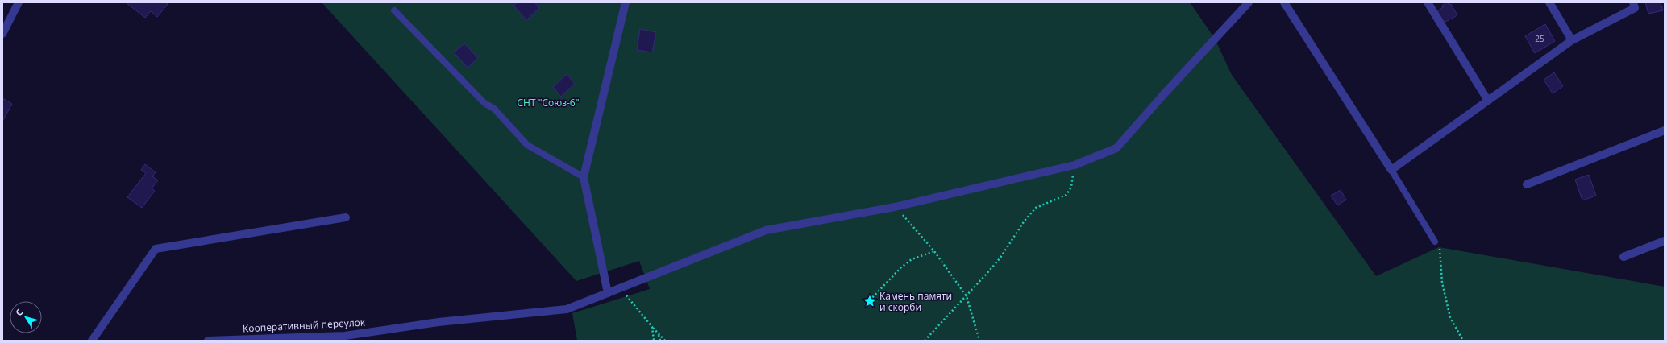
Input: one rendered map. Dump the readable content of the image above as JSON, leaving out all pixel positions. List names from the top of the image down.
{
  "streets": {
    "street": ["Кооперативный переулок"]
  },
  "parks": ["СНТ \"Союз-6\""],
  "places": {
    "place": ["Камень памяти и скорби"]
  },
  "house_numbers": ["25"],
  "north": "top left"
}
